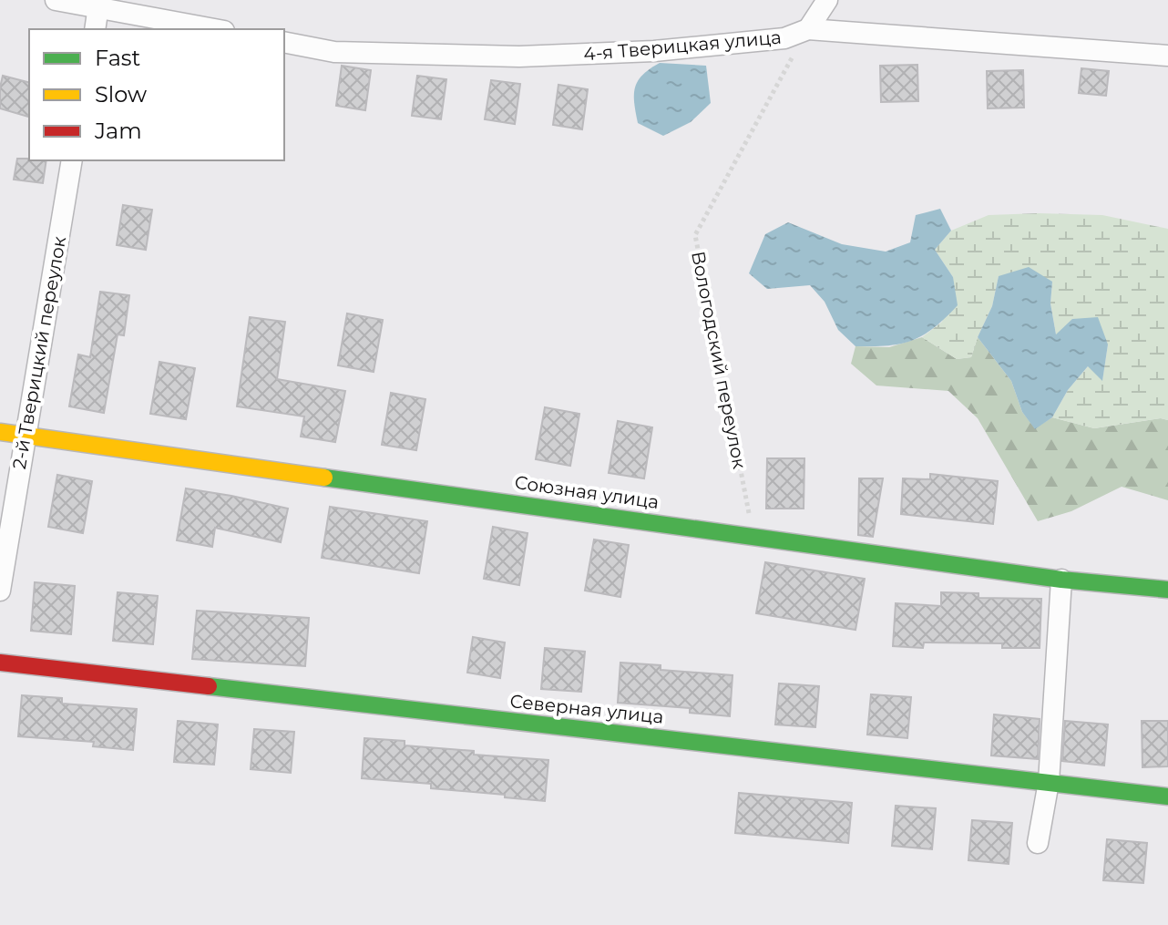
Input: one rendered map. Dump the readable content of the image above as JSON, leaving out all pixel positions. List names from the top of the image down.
{
  "streets": {
    "street": [
      "4-я Тверицкая улица",
      "2-й Тверицкий переулок",
      "Союзная улица",
      "Северная улица"
    ],
    "path": ["Вологодский переулок"]
  },
  "crossings": [
    ["4-я Тверицкая улица", "Вологодский переулок"],
    ["2-й Тверицкий переулок", "Союзная улица"],
    ["Вологодский переулок", "Союзная улица"]
  ],
  "legend": ["Fast", "Slow", "Jam"]
}
